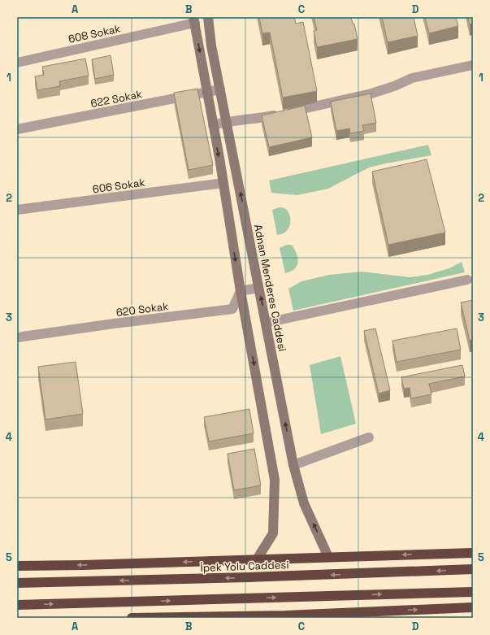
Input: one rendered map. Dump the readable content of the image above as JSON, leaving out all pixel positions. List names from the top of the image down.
{
  "streets": {
    "highway": ["İpek Yolu Caddesi"],
    "street": [
      "608 Sokak",
      "622 Sokak",
      "606 Sokak",
      "Adnan Menderes Caddesi",
      "620 Sokak"
    ]
  },
  "crossings": [
    ["622 Sokak", "Adnan Menderes Caddesi"]
  ],
  "grid": {
    "columns": [
      "A",
      "B",
      "C",
      "D"
    ],
    "rows": [
      "1",
      "2",
      "3",
      "4",
      "5"
    ]
  }
}
